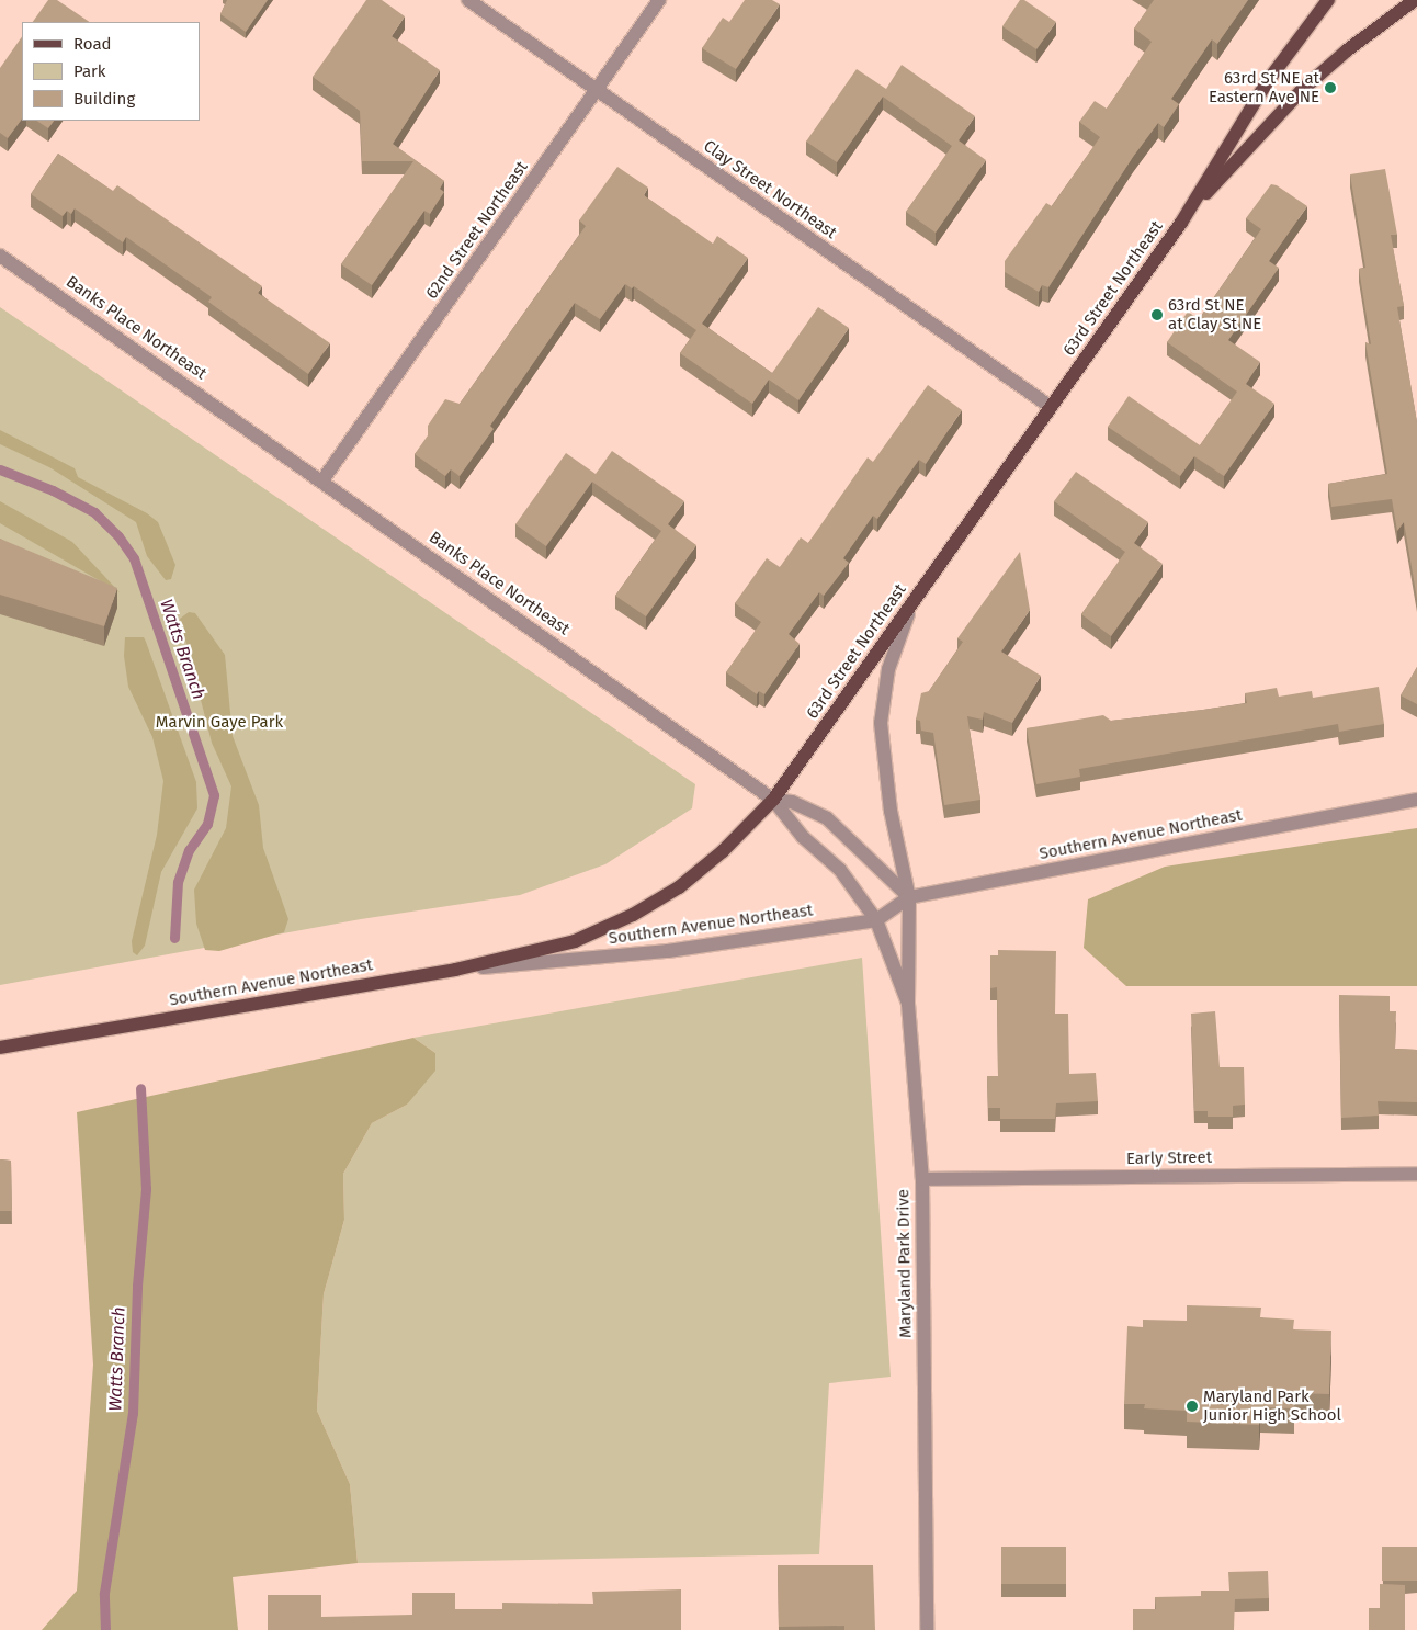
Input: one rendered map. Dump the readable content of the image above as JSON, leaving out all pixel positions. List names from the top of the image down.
{
  "streets": {
    "main road": ["63rd Street Northeast", "Southern Avenue Northeast"],
    "street": [
      "Clay Street Northeast",
      "62nd Street Northeast",
      "Banks Place Northeast",
      "Early Street",
      "Maryland Park Drive"
    ]
  },
  "crossings": [
    ["Clay Street Northeast", "62nd Street Northeast"],
    ["Clay Street Northeast", "63rd Street Northeast"],
    ["62nd Street Northeast", "Banks Place Northeast"],
    ["63rd Street Northeast", "Banks Place Northeast"],
    ["63rd Street Northeast", "Southern Avenue Northeast"],
    ["63rd Street Northeast", "Maryland Park Drive"],
    ["Banks Place Northeast", "Southern Avenue Northeast"],
    ["Banks Place Northeast", "Maryland Park Drive"],
    ["Southern Avenue Northeast", "Maryland Park Drive"],
    ["Early Street", "Maryland Park Drive"]
  ],
  "water": ["Watts Branch"],
  "parks": ["Marvin Gaye Park"],
  "places": ["63rd St NE at Eastern Ave NE", "63rd St NE at Clay St NE", "Maryland Park Junior High School"],
  "legend": ["Road", "Park", "Building"]
}
